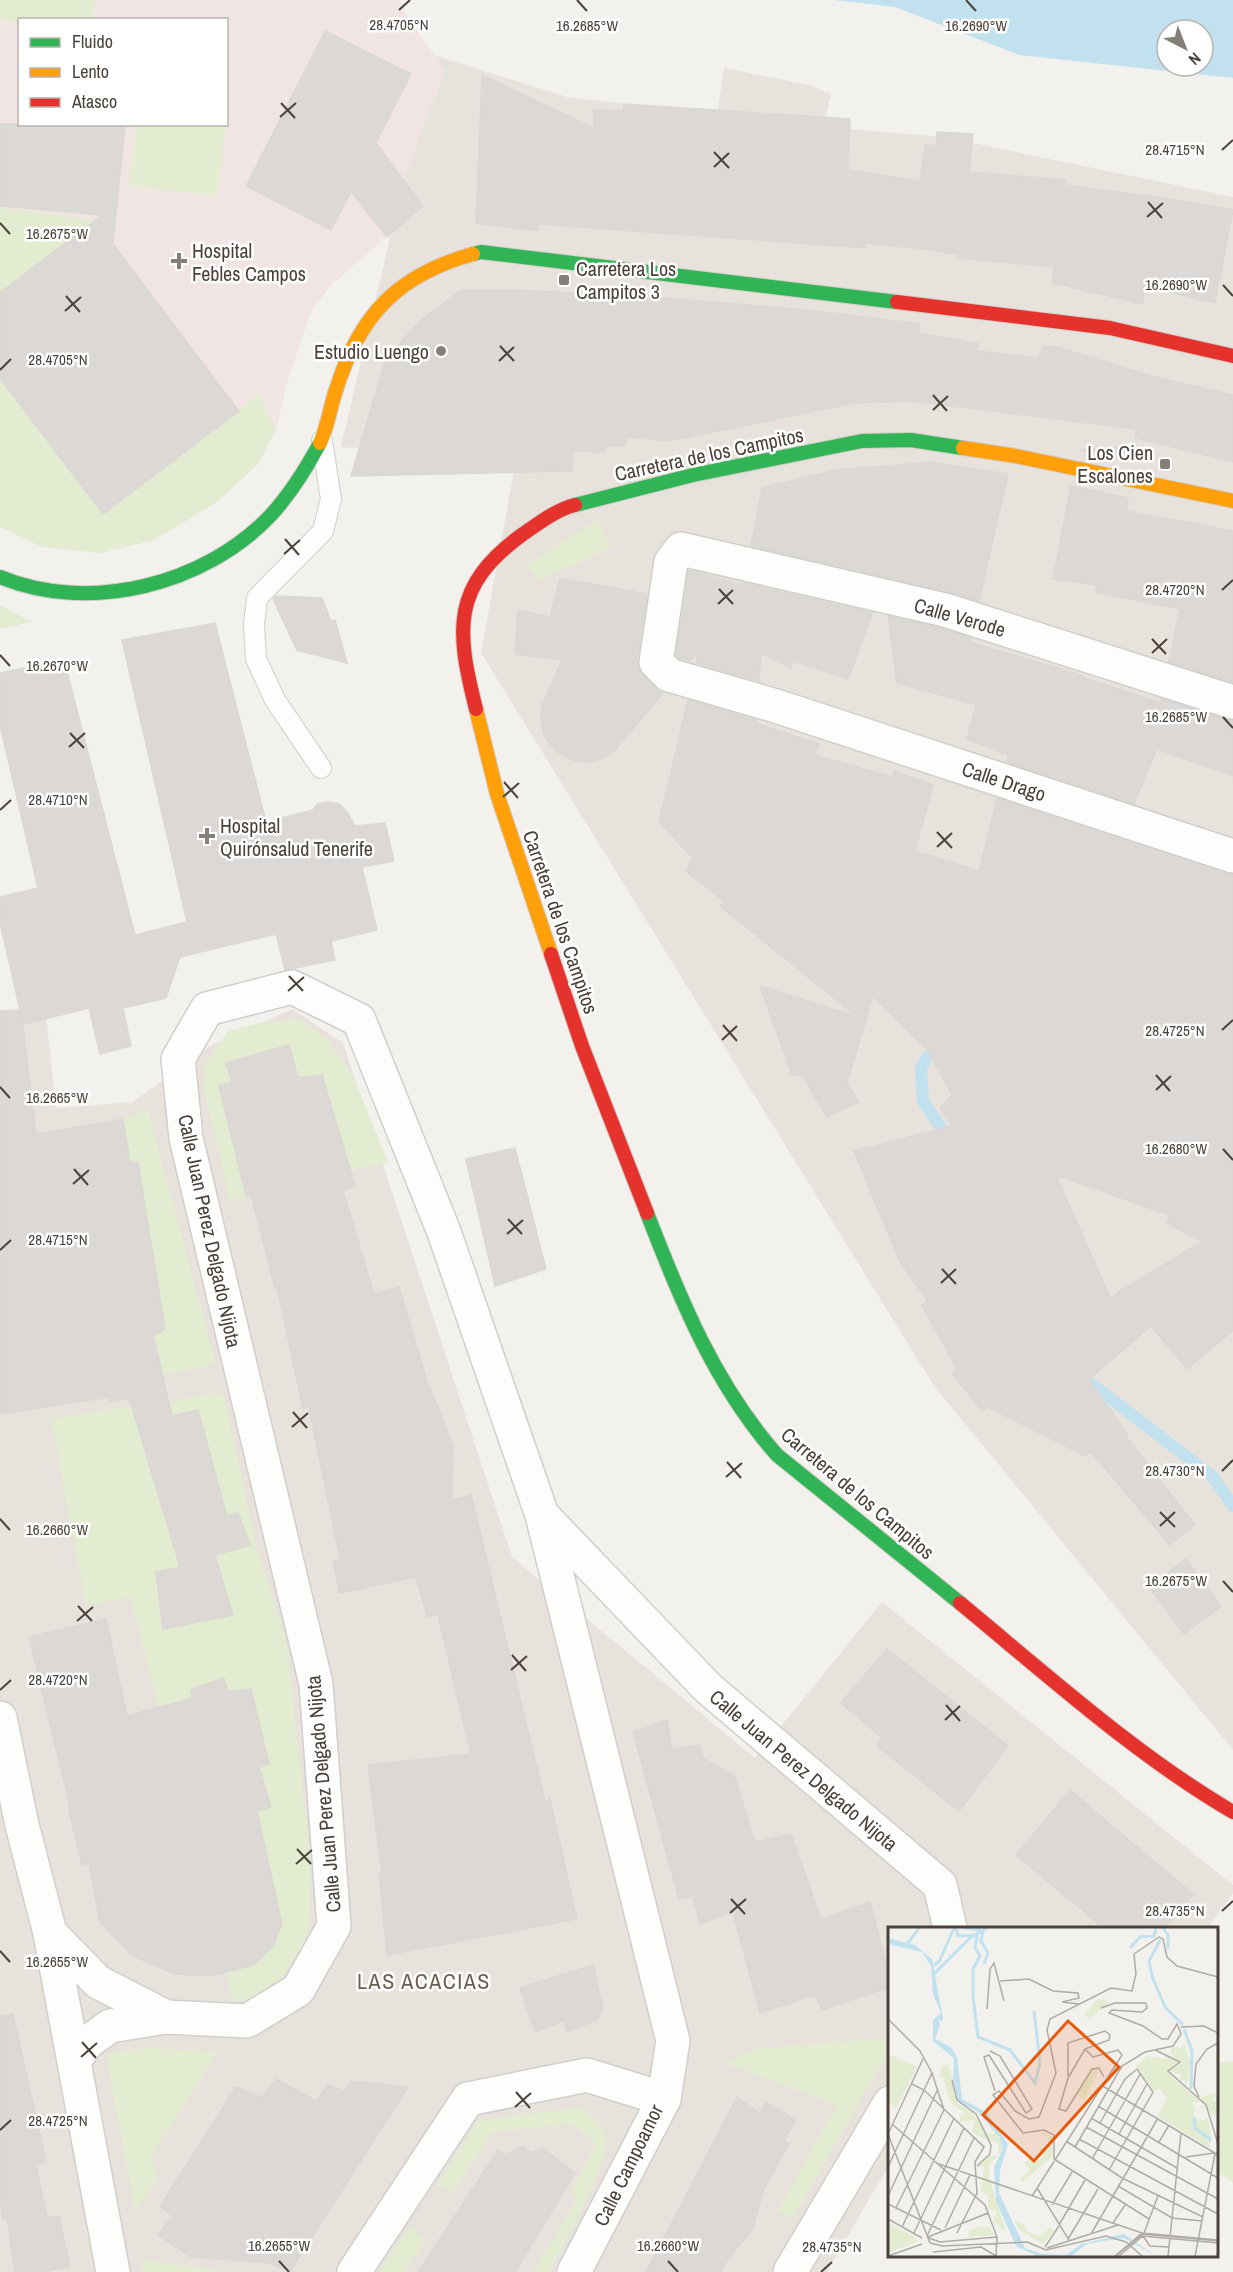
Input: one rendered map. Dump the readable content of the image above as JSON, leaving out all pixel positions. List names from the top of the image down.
{
  "streets": {
    "main road": ["Carretera de los Campitos"],
    "street": [
      "Calle Verode",
      "Calle Drago",
      "Calle Juan Perez Delgado Nijota",
      "Calle Campoamor"
    ]
  },
  "crossings": [
    ["Calle Verode", "Calle Drago"],
    ["Calle Juan Perez Delgado Nijota", "Calle Campoamor"]
  ],
  "districts": ["LAS ACACIAS"],
  "places": {
    "health": ["Hospital Febles Campos", "Hospital Quirónsalud Tenerife"],
    "transit": ["Carretera Los Campitos 3", "Los Cien Escalones"],
    "other": ["Estudio Luengo"]
  },
  "legend": ["Fluido", "Lento", "Atasco"],
  "north": "bottom right",
  "coordinates": [
    "28.4705°N",
    "16.2685°W",
    "16.2690°W",
    "28.4715°N",
    "16.2675°W",
    "28.4720°N",
    "16.2670°W",
    "28.4710°N",
    "28.4725°N",
    "16.2665°W",
    "16.2680°W",
    "28.4730°N",
    "16.2660°W",
    "28.4735°N",
    "16.2655°W"
  ]
}
